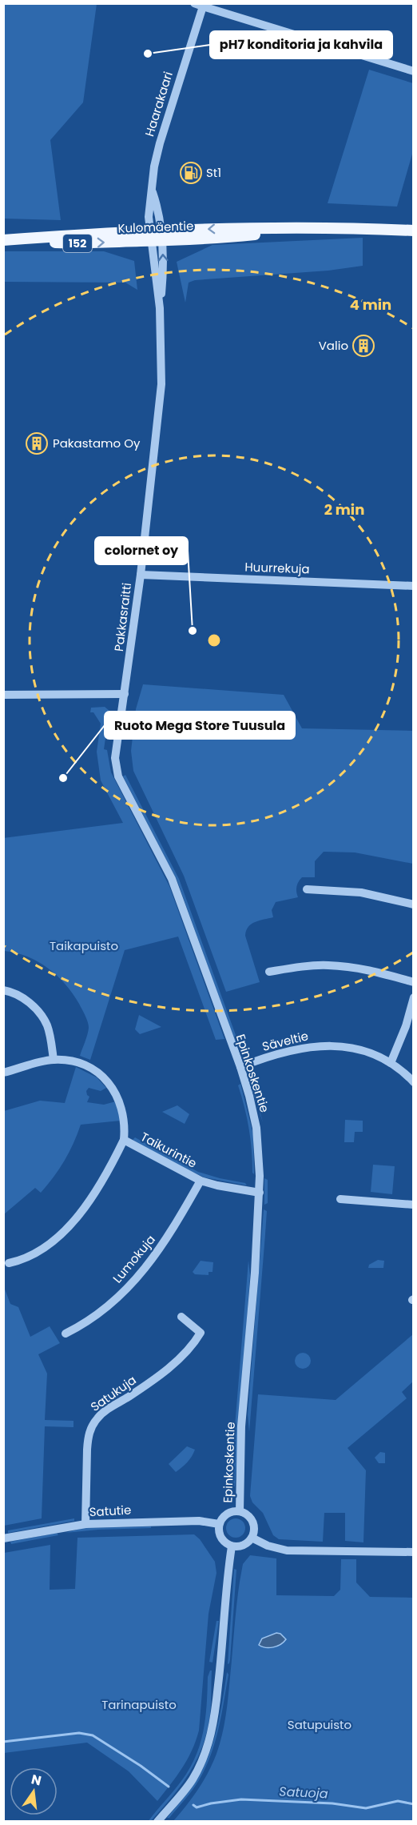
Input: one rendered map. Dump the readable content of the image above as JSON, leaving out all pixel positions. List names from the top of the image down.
{
  "streets": {
    "main road": ["Kulomäentie", "152"],
    "street": [
      "Haarakaari",
      "Huurrekuja",
      "Pakkasraitti",
      "Säveltie",
      "Epinkoskentie",
      "Taikurintie",
      "Lumokuja",
      "Satukuja",
      "Satutie"
    ]
  },
  "crossings": [
    ["Haarakaari", "Kulomäentie"],
    ["Haarakaari", "Pakkasraitti"],
    ["Kulomäentie", "Pakkasraitti"],
    ["Huurrekuja", "Pakkasraitti"],
    ["Pakkasraitti", "Epinkoskentie"],
    ["Säveltie", "Epinkoskentie"],
    ["Epinkoskentie", "Taikurintie"],
    ["Epinkoskentie", "Satutie"],
    ["Taikurintie", "Lumokuja"],
    ["Satukuja", "Satutie"]
  ],
  "water": ["Satuoja"],
  "parks": ["Taikapuisto", "Tarinapuisto", "Satupuisto"],
  "places": {
    "other": ["pH7 konditoria ja kahvila", "colornet oy", "Ruoto Mega Store Tuusula"],
    "fuel station": ["St1"],
    "building": ["Valio", "Pakastamo Oy"]
  },
  "north": "top",
  "rings": ["4 min", "2 min"]
}
